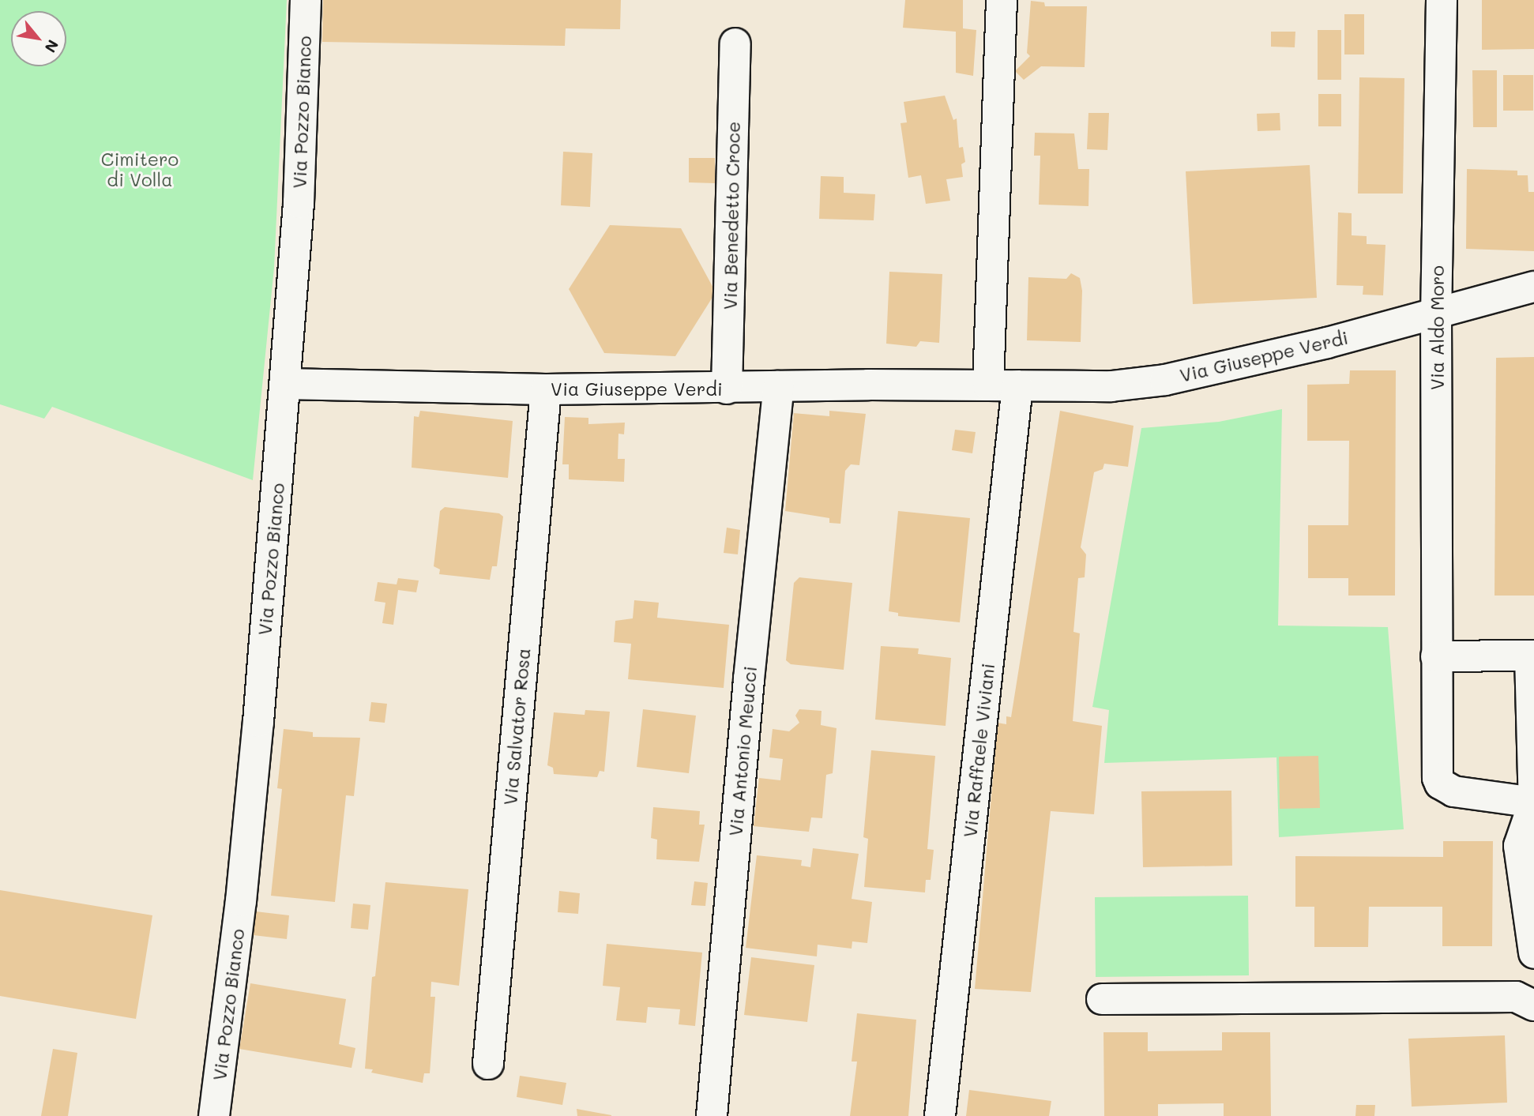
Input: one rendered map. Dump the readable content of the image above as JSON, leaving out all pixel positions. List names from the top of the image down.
{
  "streets": {
    "street": [
      "Via Pozzo Bianco",
      "Via Benedetto Croce",
      "Via Aldo Moro",
      "Via Giuseppe Verdi",
      "Via Salvator Rosa",
      "Via Raffaele Viviani",
      "Via Antonio Meucci"
    ]
  },
  "crossings": [
    ["Via Pozzo Bianco", "Via Giuseppe Verdi"],
    ["Via Benedetto Croce", "Via Giuseppe Verdi"],
    ["Via Aldo Moro", "Via Giuseppe Verdi"],
    ["Via Giuseppe Verdi", "Via Salvator Rosa"],
    ["Via Giuseppe Verdi", "Via Raffaele Viviani"],
    ["Via Giuseppe Verdi", "Via Antonio Meucci"]
  ],
  "parks": ["Cimitero di Volla"],
  "north": "bottom right"
}
